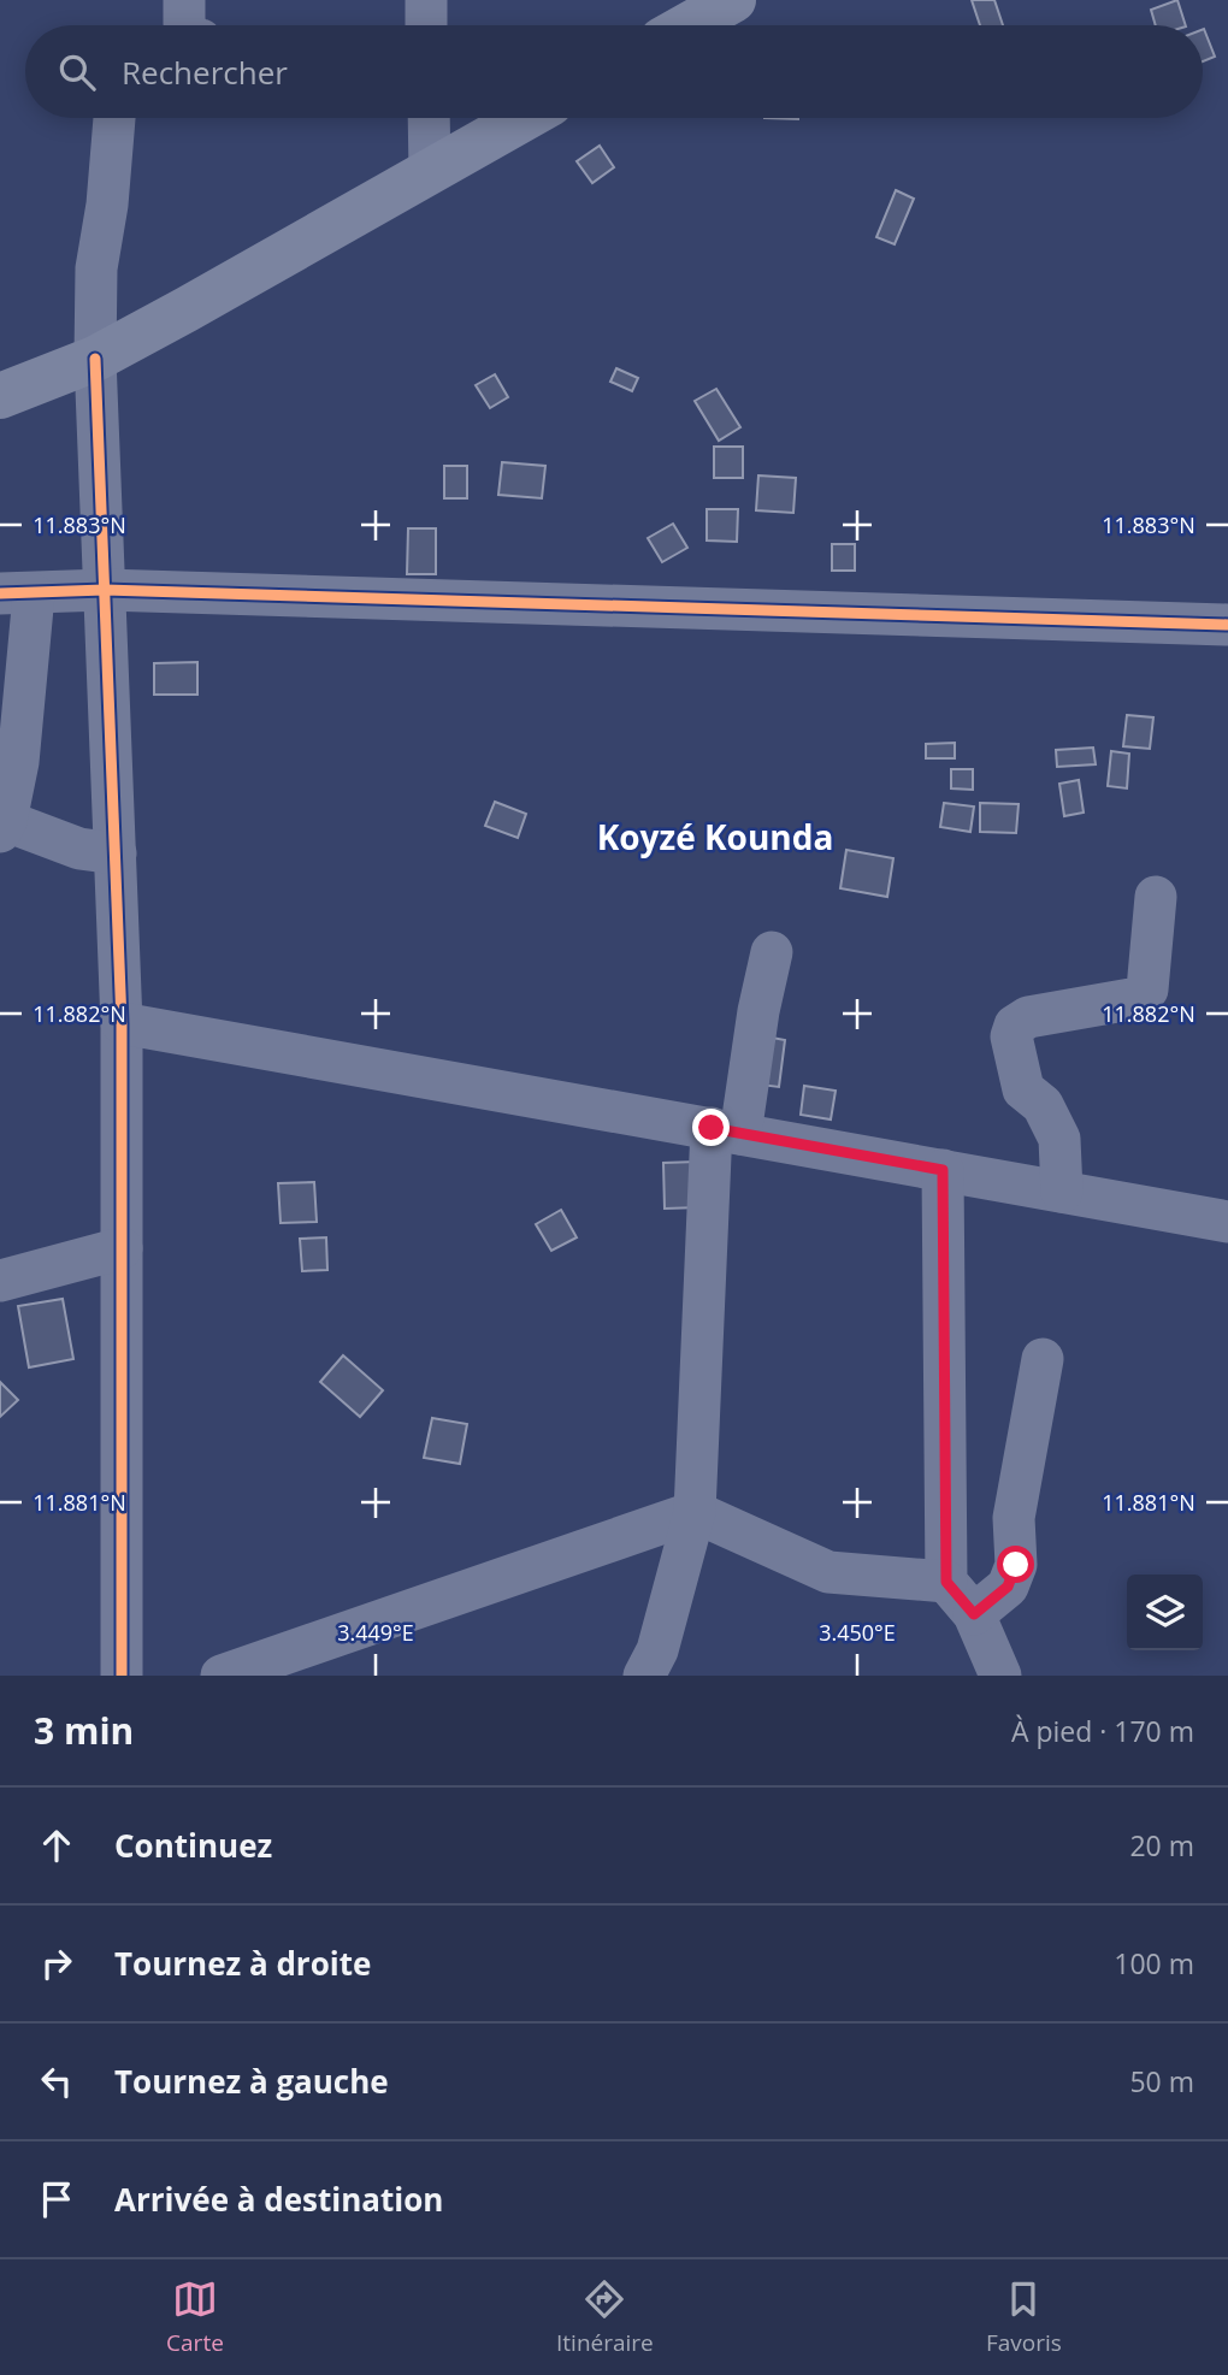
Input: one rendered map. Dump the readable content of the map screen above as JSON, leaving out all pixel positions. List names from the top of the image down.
{
  "districts": ["Koyzé Kounda"],
  "page": {
    "search": "Rechercher",
    "heading": ["3 min", "À pied · 170 m"],
    "list": [
      ["Continuez", "20 m"],
      ["Tournez à droite", "100 m"],
      ["Tournez à gauche", "50 m"],
      "Arrivée à destination"
    ],
    "nav": ["Carte", "Itinéraire", "Favoris"]
  },
  "coordinates": [
    "11.883°N",
    "11.882°N",
    "11.881°N",
    "3.449°E",
    "3.450°E"
  ]
}
